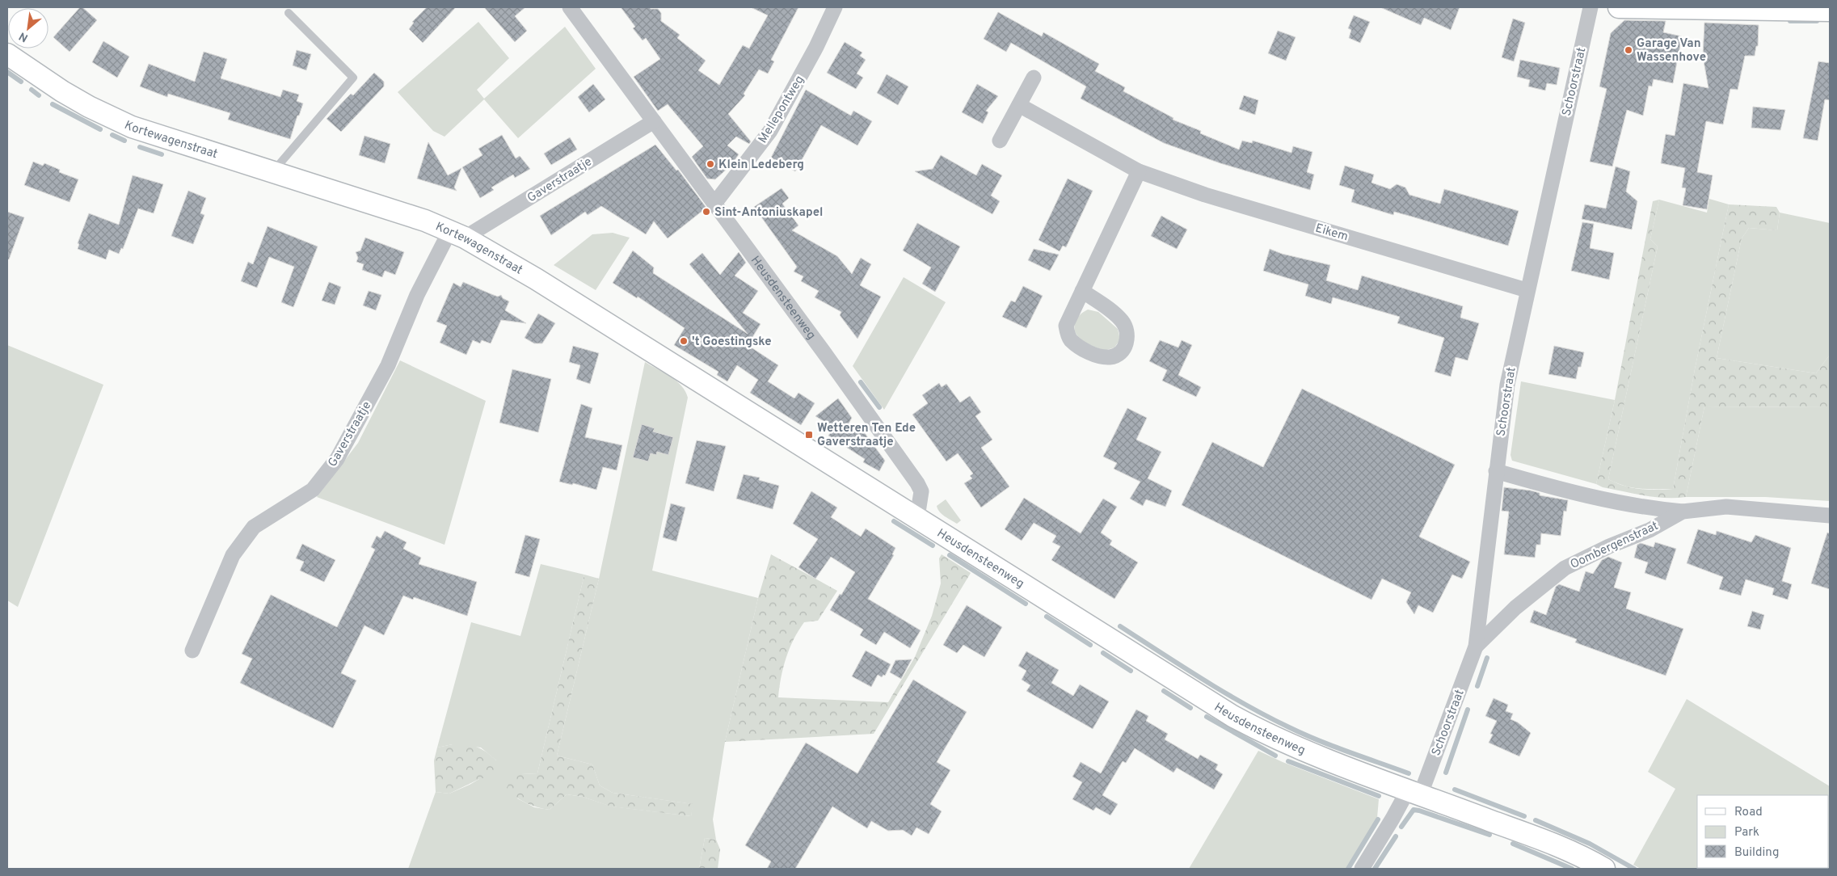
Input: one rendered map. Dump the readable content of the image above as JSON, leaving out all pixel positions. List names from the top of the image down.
{
  "streets": {
    "street": [
      "Schoorstraat",
      "Mellepontweg",
      "Kortewagenstraat",
      "Gaverstraatje",
      "Eikem",
      "Heusdensteenweg",
      "Oombergenstraat"
    ]
  },
  "crossings": [
    ["Schoorstraat", "Eikem"],
    ["Schoorstraat", "Heusdensteenweg"],
    ["Schoorstraat", "Oombergenstraat"],
    ["Mellepontweg", "Heusdensteenweg"],
    ["Kortewagenstraat", "Gaverstraatje"],
    ["Kortewagenstraat", "Heusdensteenweg"],
    ["Gaverstraatje", "Heusdensteenweg"]
  ],
  "places": {
    "other": [
      "Garage Van Wassenhove",
      "Klein Ledeberg",
      "Sint-Antoniuskapel",
      "'t Goestingske"
    ],
    "transit": ["Wetteren Ten Ede Gaverstraatje"]
  },
  "legend": ["Road", "Park", "Building"],
  "north": "bottom left"
}
